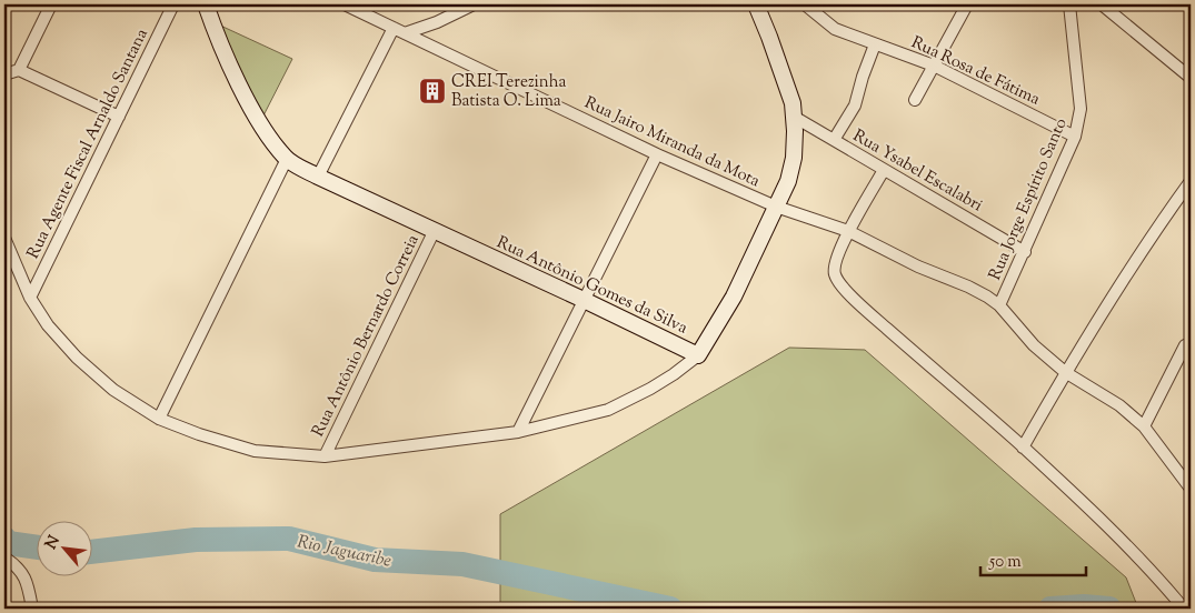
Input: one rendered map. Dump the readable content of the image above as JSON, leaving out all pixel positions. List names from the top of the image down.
{
  "streets": {
    "street": [
      "Rua Rosa de Fátima",
      "Rua Jairo Miranda da Mota",
      "Rua Agente Fiscal Arnaldo Santana",
      "Rua Ysabel Escalabri",
      "Rua Jorge Espírito Santo",
      "Rua Antônio Gomes da Silva",
      "Rua Antônio Bernardo Correia"
    ]
  },
  "crossings": [
    ["Rua Rosa de Fátima", "Rua Jorge Espírito Santo"],
    ["Rua Jairo Miranda da Mota", "Rua Jorge Espírito Santo"],
    ["Rua Jairo Miranda da Mota", "Rua Antônio Gomes da Silva"],
    ["Rua Ysabel Escalabri", "Rua Jorge Espírito Santo"],
    ["Rua Ysabel Escalabri", "Rua Antônio Gomes da Silva"],
    ["Rua Antônio Gomes da Silva", "Rua Antônio Bernardo Correia"]
  ],
  "water": ["Rio Jaguaribe"],
  "places": {
    "building": ["CREI Terezinha Batista O. Lima"]
  },
  "scale_bar": "50 m",
  "north": "top left"
}
